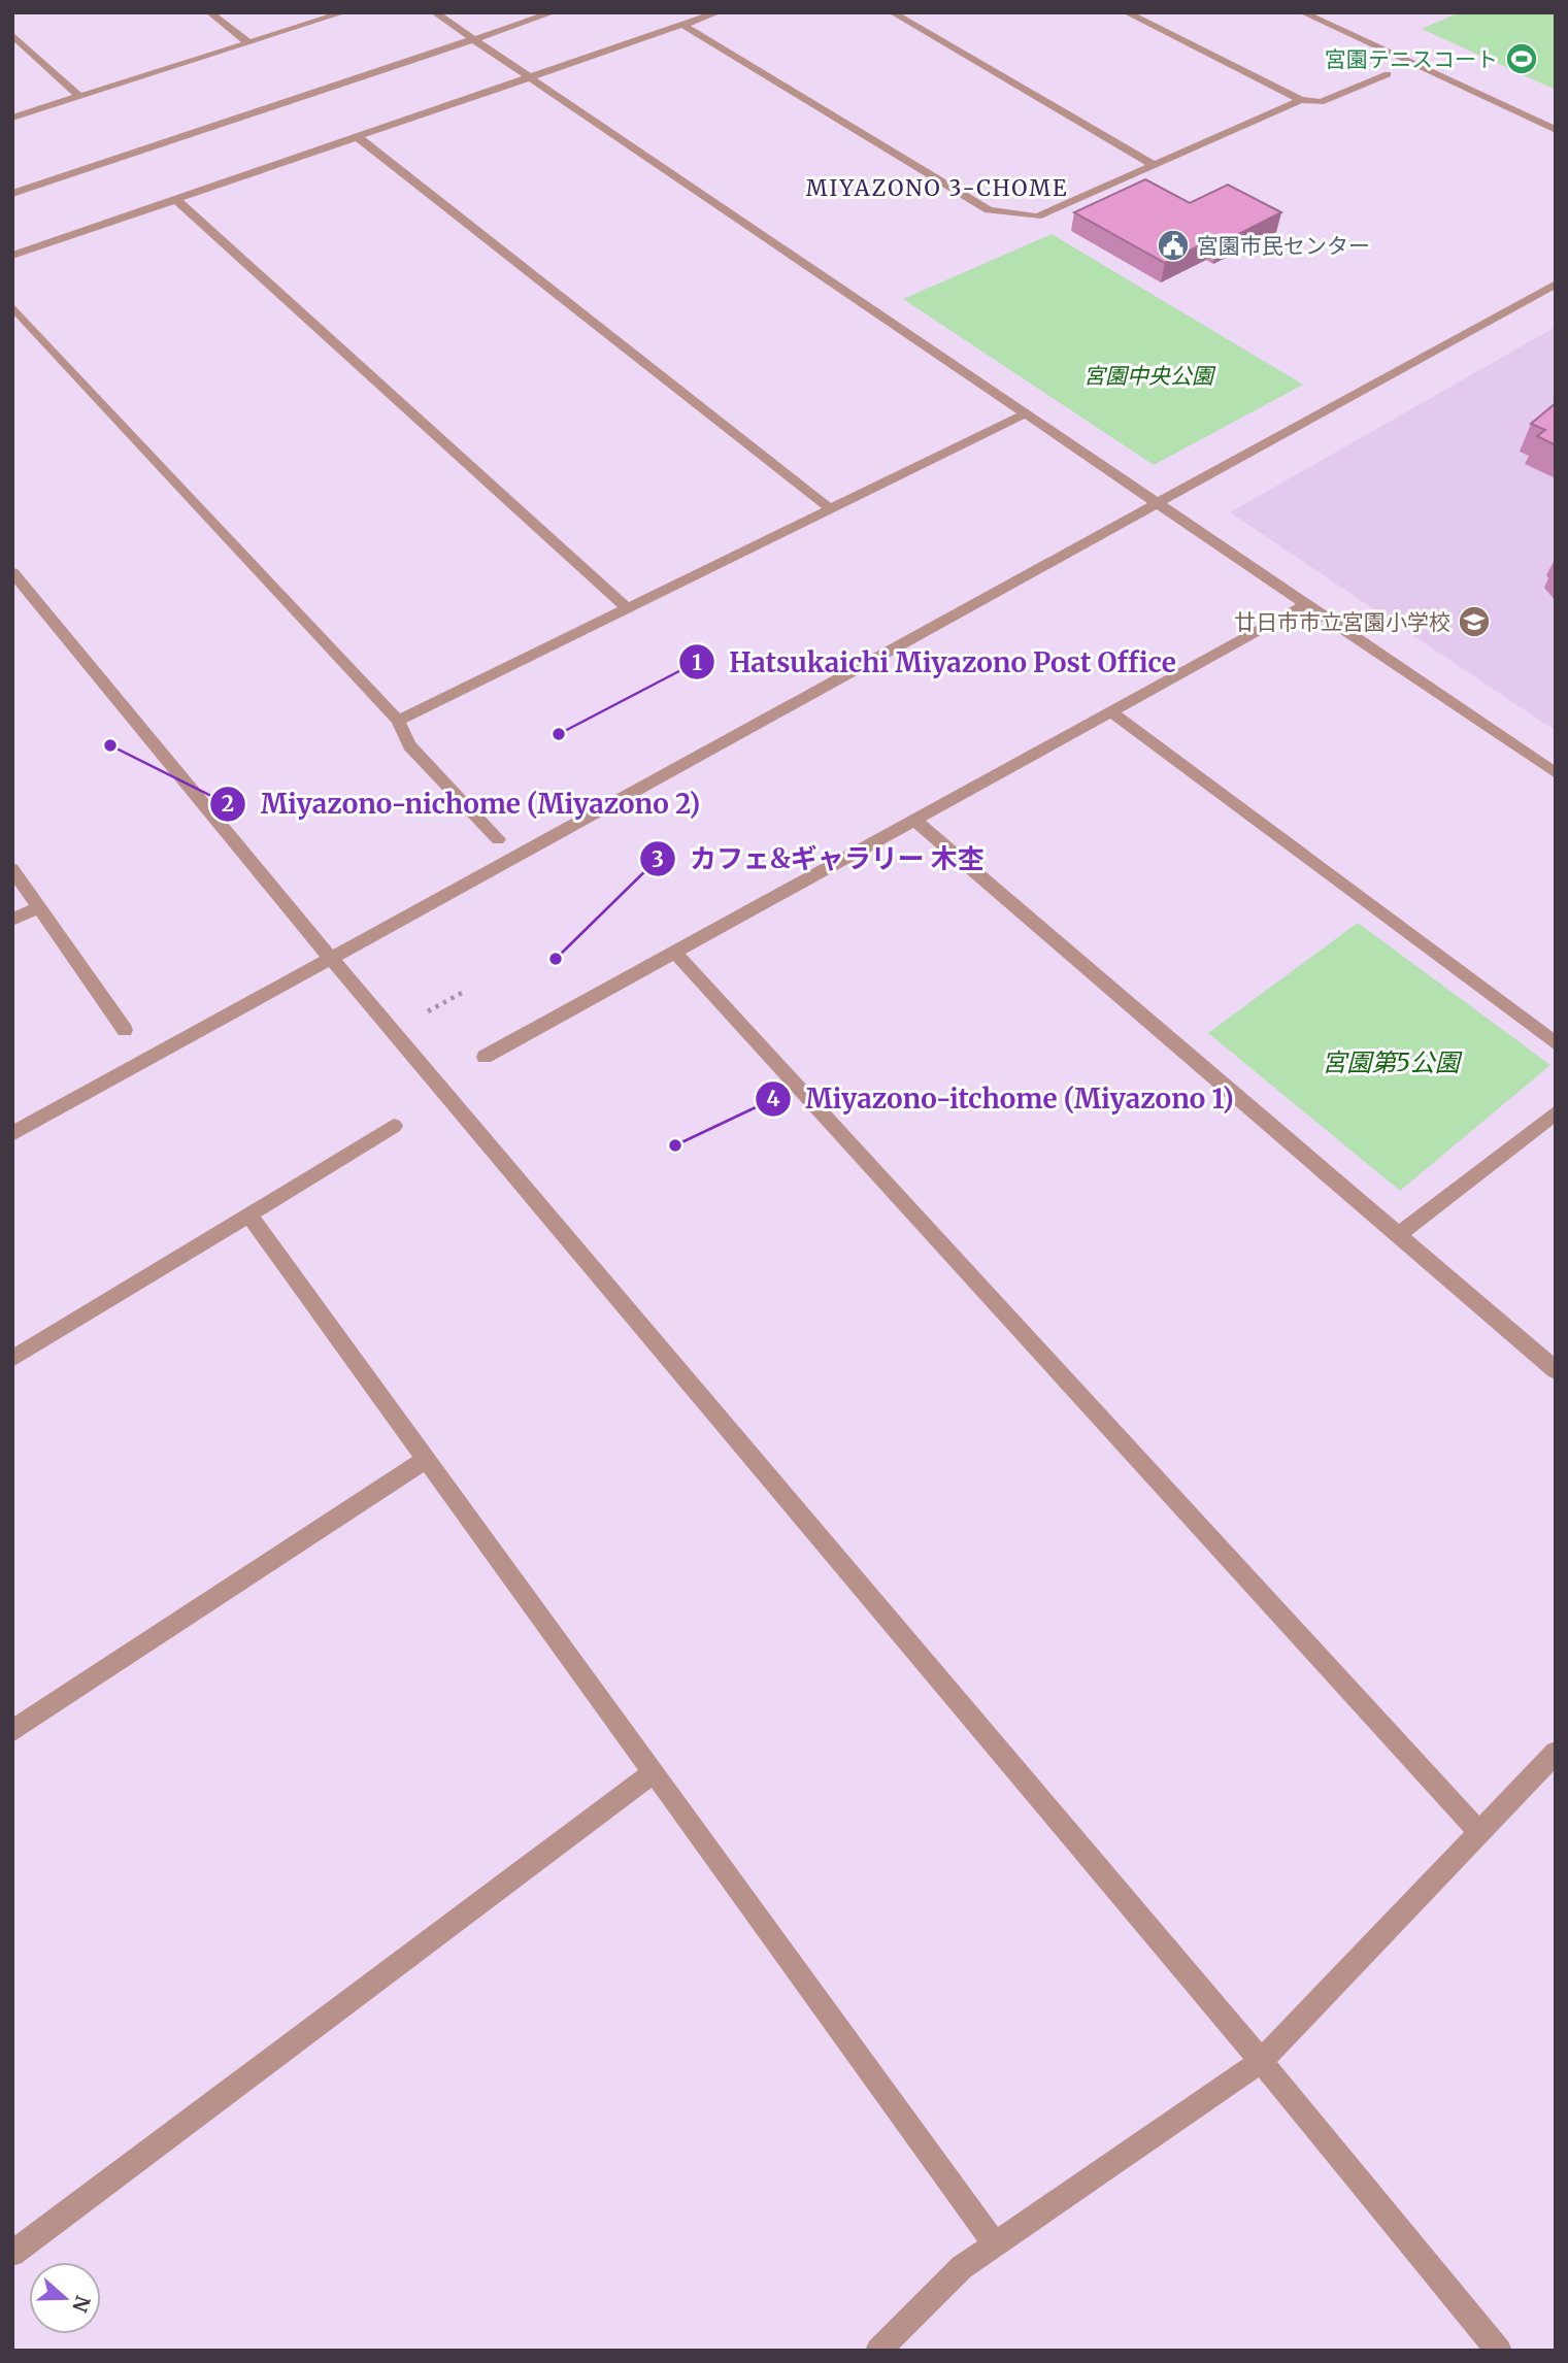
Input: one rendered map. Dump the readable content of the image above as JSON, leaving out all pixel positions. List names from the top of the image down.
{
  "districts": ["MIYAZONO 3-CHOME"],
  "parks": ["宮園中央公園", "宮園第5公園"],
  "places": {
    "sports": ["宮園テニスコート"],
    "public building": ["宮園市民センター"],
    "school or university": ["廿日市市立宮園小学校"],
    "other": [
      "Hatsukaichi Miyazono Post Office",
      "Miyazono-nichome (Miyazono 2)",
      "カフェ&ギャラリー 木杢",
      "Miyazono-itchome (Miyazono 1)"
    ]
  },
  "north": "right"
}
